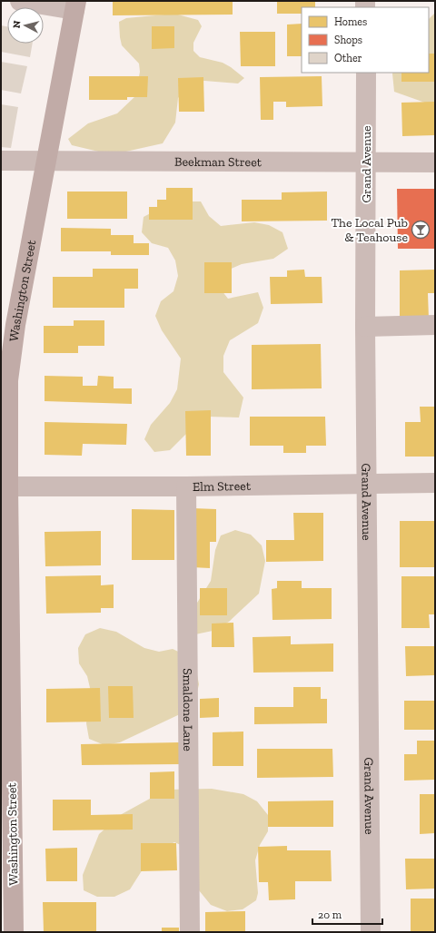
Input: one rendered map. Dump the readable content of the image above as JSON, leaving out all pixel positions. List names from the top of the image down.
{
  "streets": {
    "highway": ["Washington Street"],
    "street": [
      "Beekman Street",
      "Grand Avenue",
      "Elm Street",
      "Smaldone Lane"
    ]
  },
  "crossings": [
    ["Beekman Street", "Grand Avenue"],
    ["Beekman Street", "Washington Street"],
    ["Grand Avenue", "Elm Street"],
    ["Washington Street", "Elm Street"],
    ["Elm Street", "Smaldone Lane"]
  ],
  "places": {
    "bar": ["The Local Pub & Teahouse"]
  },
  "legend": ["Homes", "Shops", "Other"],
  "scale_bar": "20 m",
  "north": "left"
}
